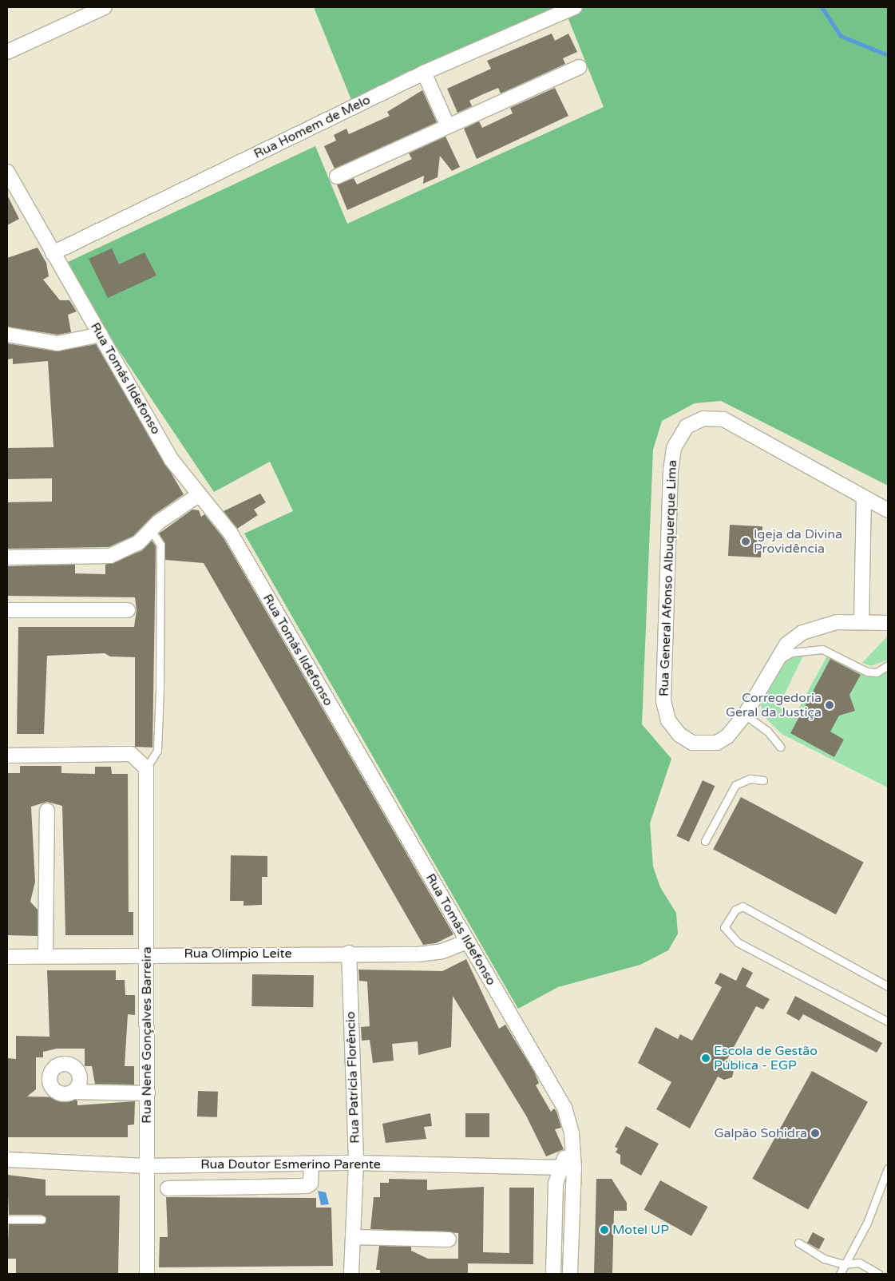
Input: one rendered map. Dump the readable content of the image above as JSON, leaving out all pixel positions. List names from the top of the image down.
{
  "streets": {
    "street": [
      "Rua Homem de Melo",
      "Rua Tomás Ildefonso",
      "Rua General Afonso Albuquerque Lima",
      "Rua Olímpio Leite",
      "Rua Nenê Gonçalves Barreira",
      "Rua Patrícia Florêncio",
      "Rua Doutor Esmerino Parente"
    ]
  },
  "crossings": [
    ["Rua Homem de Melo", "Rua Tomás Ildefonso"],
    ["Rua Tomás Ildefonso", "Rua Olímpio Leite"],
    ["Rua Tomás Ildefonso", "Rua Doutor Esmerino Parente"],
    ["Rua Olímpio Leite", "Rua Nenê Gonçalves Barreira"],
    ["Rua Olímpio Leite", "Rua Patrícia Florêncio"],
    ["Rua Nenê Gonçalves Barreira", "Rua Doutor Esmerino Parente"],
    ["Rua Patrícia Florêncio", "Rua Doutor Esmerino Parente"]
  ],
  "places": [
    "Igeja da Divina Providência",
    "Corregedoria Geral da Justiça",
    "Escola de Gestão Pública - EGP",
    "Galpão Sohidra",
    "Motel UP"
  ]
}
